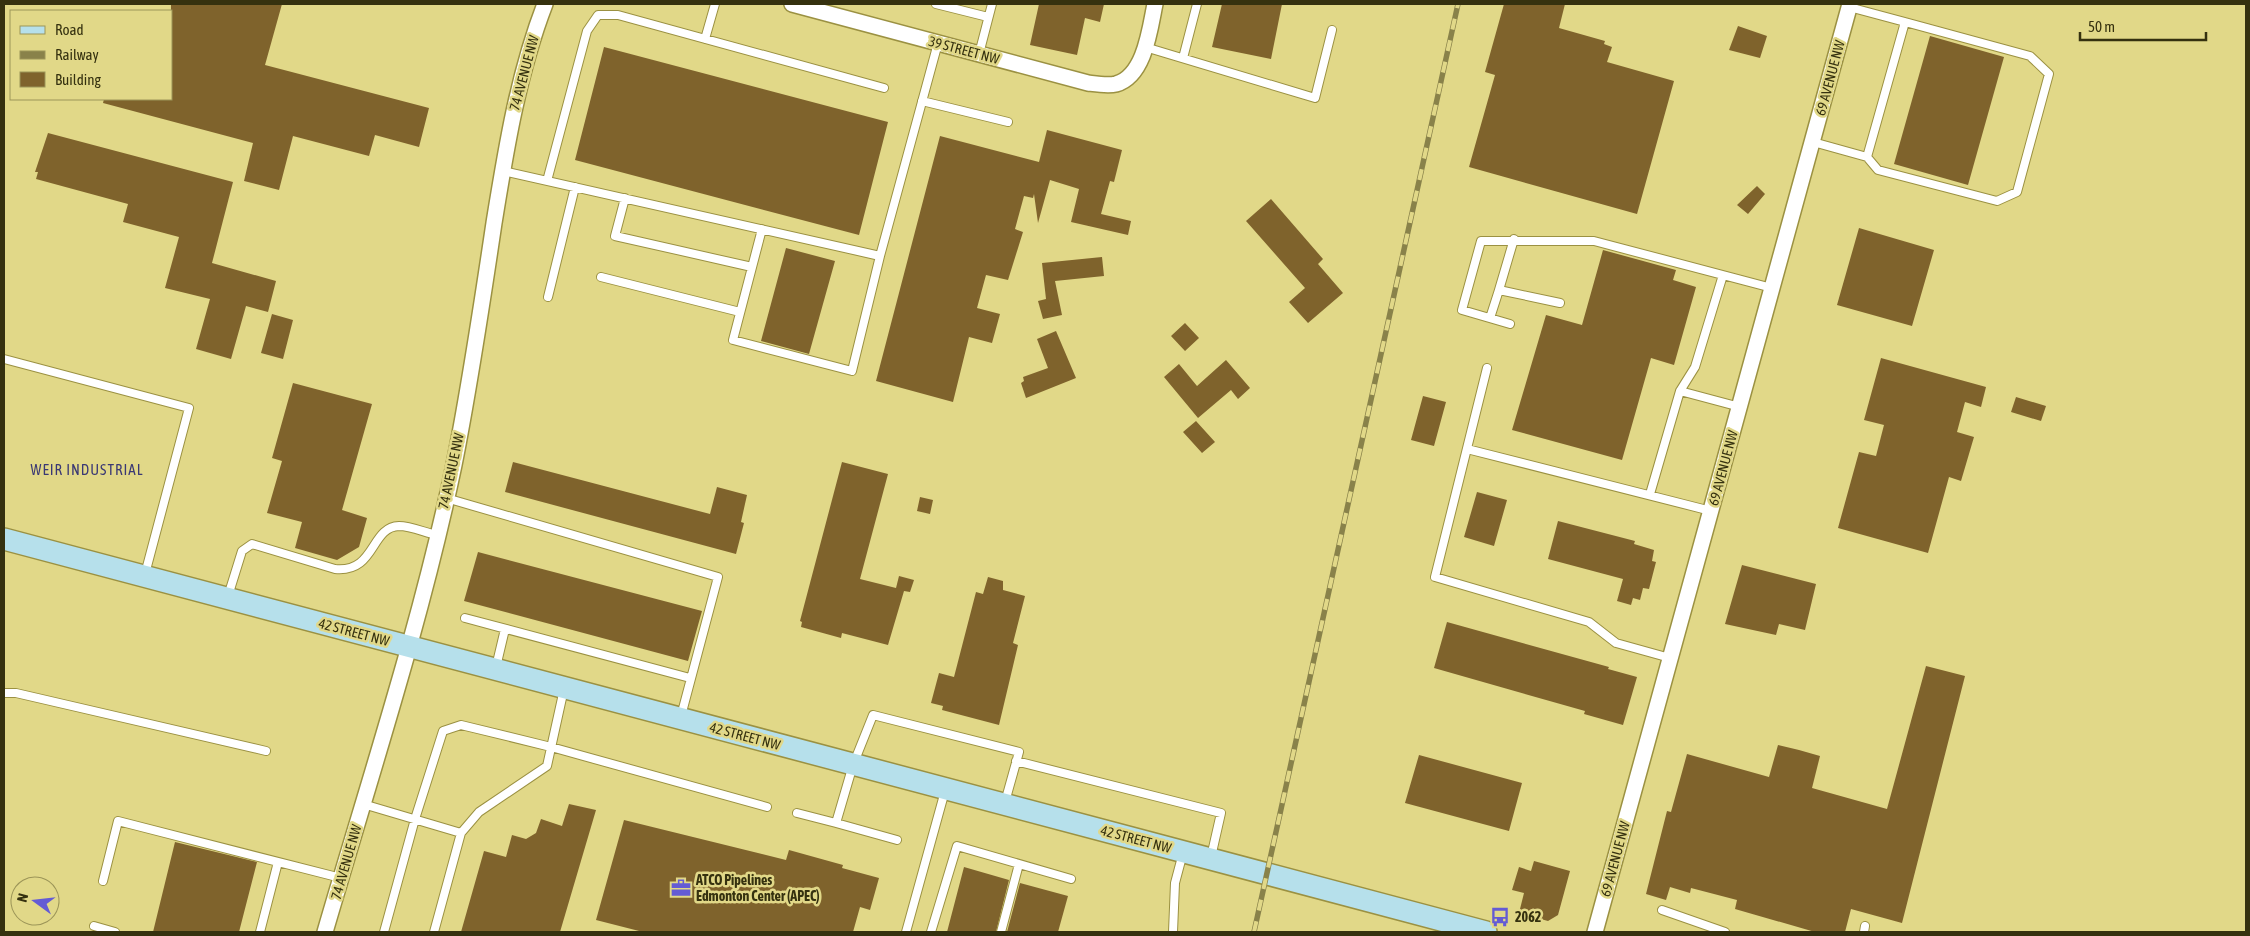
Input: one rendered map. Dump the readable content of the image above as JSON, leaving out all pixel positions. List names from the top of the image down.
{
  "streets": {
    "street": [
      "39 STREET NW",
      "74 AVENUE NW",
      "69 AVENUE NW",
      "42 STREET NW"
    ]
  },
  "crossings": [
    ["74 AVENUE NW", "42 STREET NW"]
  ],
  "districts": ["WEIR INDUSTRIAL"],
  "places": {
    "office": ["ATCO Pipelines Edmonton Center (APEC)"],
    "bus stop": ["2062"]
  },
  "legend": ["Road", "Railway", "Building"],
  "scale_bar": "50 m",
  "north": "left"
}
